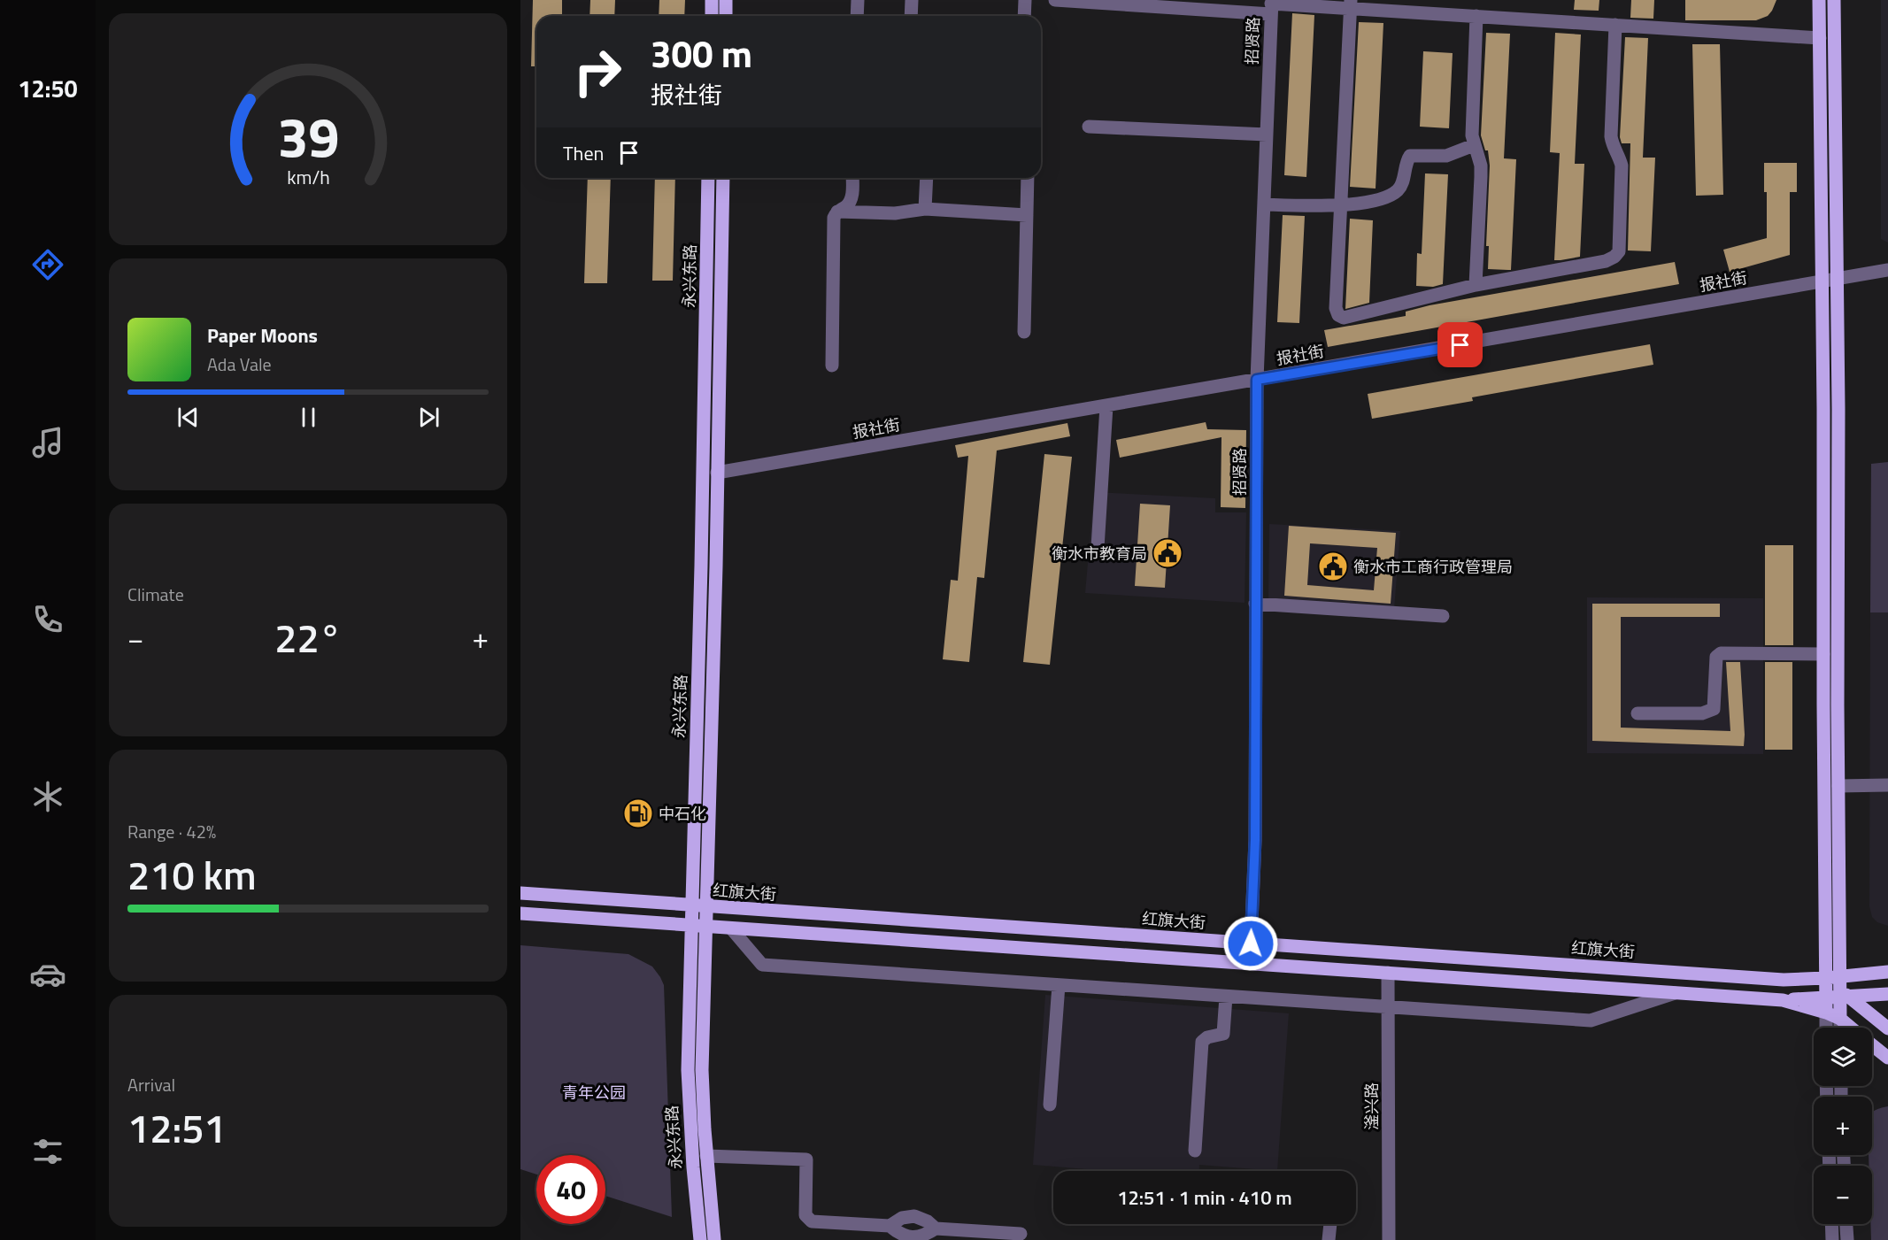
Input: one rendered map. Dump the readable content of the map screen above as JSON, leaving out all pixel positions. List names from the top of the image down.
{
  "streets": {
    "main road": ["永兴东路", "红旗大街"],
    "street": ["招贤路", "报社街", "滏兴路"]
  },
  "crossings": [
    ["招贤路", "报社街"],
    ["招贤路", "红旗大街"],
    ["永兴东路", "报社街"],
    ["永兴东路", "红旗大街"],
    ["红旗大街", "滏兴路"]
  ],
  "parks": ["青年公园"],
  "places": {
    "public building": ["衡水市教育局", "衡水市工商行政管理局"],
    "fuel station": ["中石化"]
  },
  "page": {
    "tabs": "12:50",
    "turn": ["300 m", "报社街"],
    "then": "Then",
    "song": ["Paper Moons", "Ada Vale"],
    "tile": [
      "Climate",
      ["Range · 42%", "210 km"],
      ["Arrival", "12:51"]
    ],
    "heat": ["−", "22°", "+"],
    "map_buttons": ["+", "−"],
    "limit": "40",
    "trip": "12:51 · 1 min · 410 m",
    "gauge": ["39", "km/h"]
  }
}
